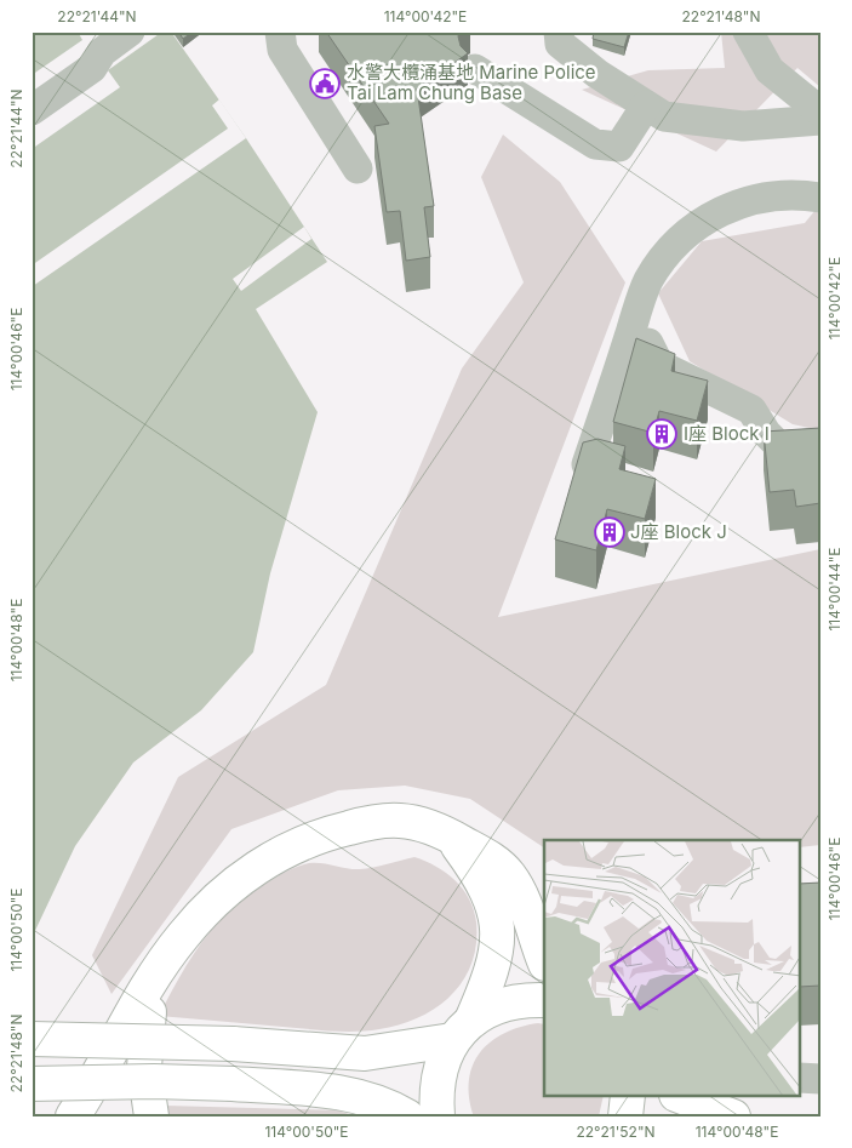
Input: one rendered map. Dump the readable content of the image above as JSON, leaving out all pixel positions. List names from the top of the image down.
{
  "places": {
    "public building": ["水警大欖涌基地 Marine Police Tai Lam Chung Base"],
    "building": ["I座 Block I", "J座 Block J"]
  },
  "coordinates": [
    "22°21'44\"N",
    "114°00'42\"E",
    "22°21'48\"N",
    "114°00'46\"E",
    "114°00'44\"E",
    "114°00'48\"E",
    "114°00'50\"E",
    "22°21'52\"N"
  ]
}
